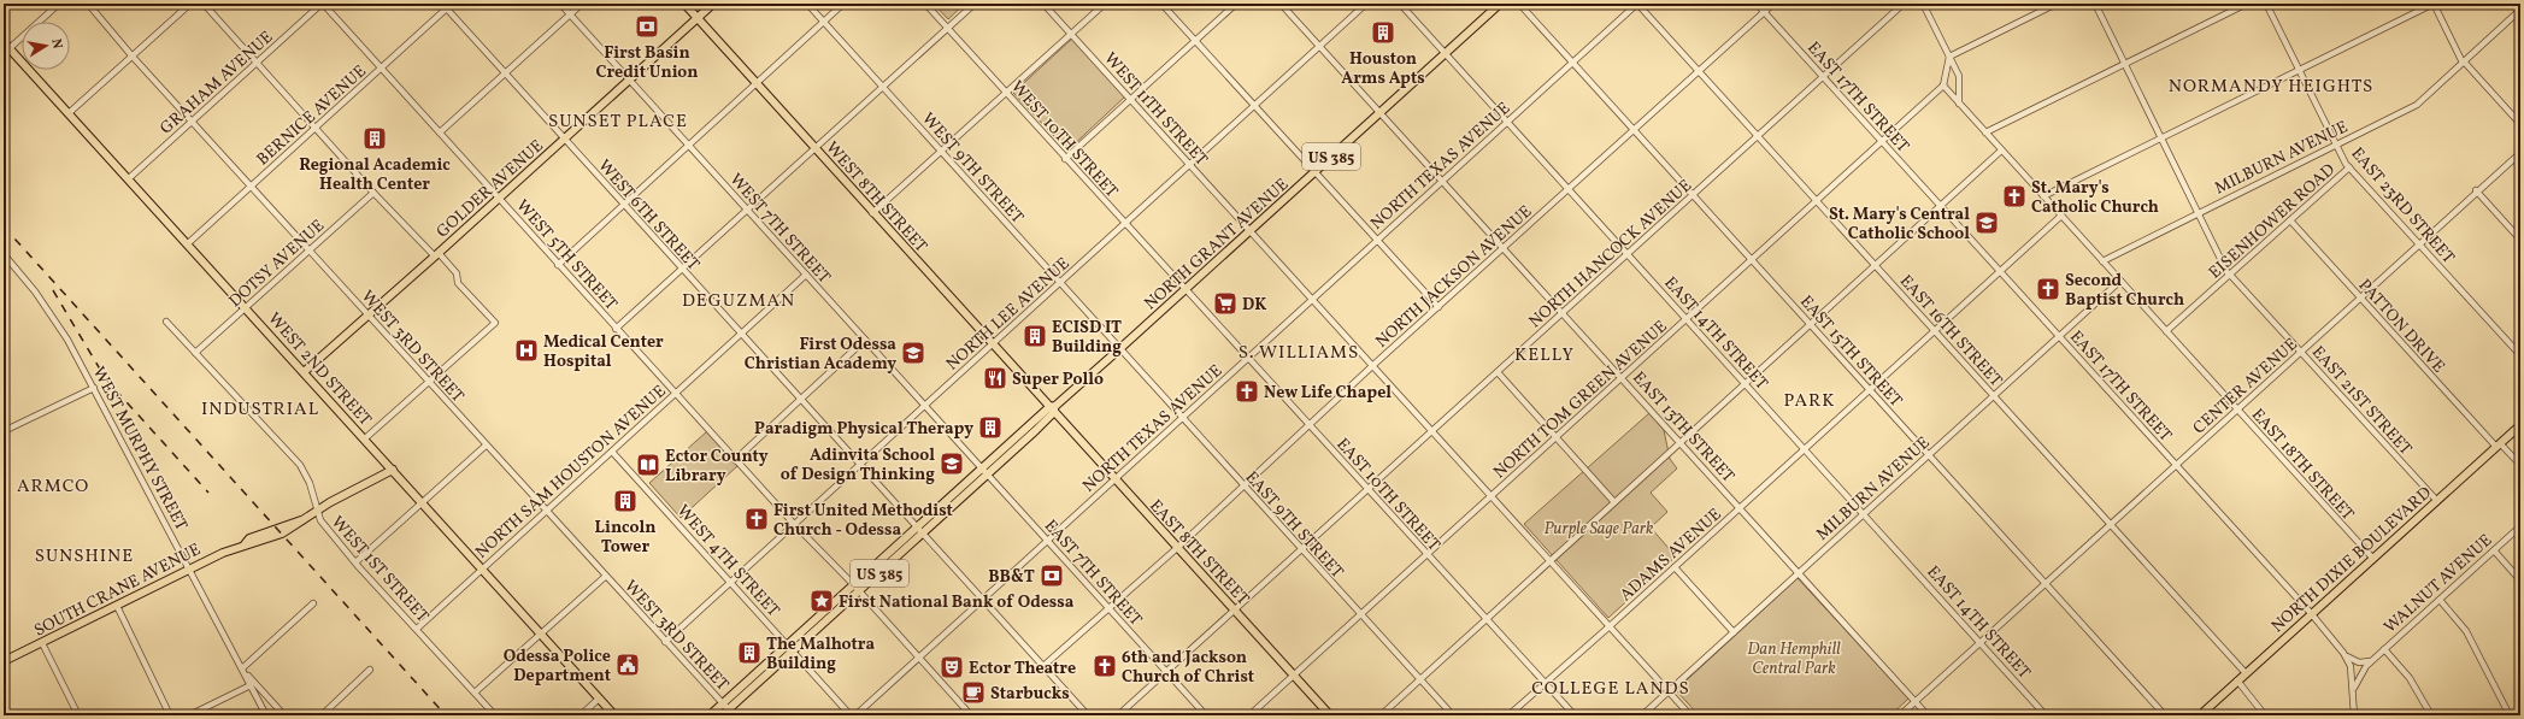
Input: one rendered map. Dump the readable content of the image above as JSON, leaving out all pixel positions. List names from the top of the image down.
{
  "streets": {
    "main road": [
      "US 385",
      "GOLDER AVENUE",
      "WEST 8TH STREET",
      "NORTH GRANT AVENUE",
      "WEST 2ND STREET",
      "EAST 8TH STREET",
      "NORTH DIXIE BOULEVARD",
      "SOUTH CRANE AVENUE"
    ],
    "street": [
      "GRAHAM AVENUE",
      "EAST 17TH STREET",
      "WEST 11TH STREET",
      "BERNICE AVENUE",
      "WEST 10TH STREET",
      "MILBURN AVENUE",
      "NORTH TEXAS AVENUE",
      "WEST 9TH STREET",
      "EAST 23RD STREET",
      "WEST 6TH STREET",
      "EISENHOWER ROAD",
      "WEST 7TH STREET",
      "NORTH HANCOCK AVENUE",
      "WEST 5TH STREET",
      "DOTSY AVENUE",
      "NORTH JACKSON AVENUE",
      "NORTH LEE AVENUE",
      "PATTON DRIVE",
      "EAST 16TH STREET",
      "EAST 14TH STREET",
      "WEST 3RD STREET",
      "EAST 15TH STREET",
      "CENTER AVENUE",
      "NORTH TOM GREEN AVENUE",
      "EAST 21ST STREET",
      "EAST 13TH STREET",
      "WEST MURPHY STREET",
      "EAST 18TH STREET",
      "NORTH SAM HOUSTON AVENUE",
      "EAST 10TH STREET",
      "EAST 9TH STREET",
      "ADAMS AVENUE",
      "WEST 4TH STREET",
      "WEST 1ST STREET",
      "EAST 7TH STREET",
      "WALNUT AVENUE"
    ]
  },
  "crossings": [
    ["GRAHAM AVENUE", "WEST 5TH STREET"],
    ["GRAHAM AVENUE", "WEST 3RD STREET"],
    ["GRAHAM AVENUE", "WEST 2ND STREET"],
    ["EAST 17TH STREET", "MILBURN AVENUE"],
    ["EAST 17TH STREET", "NORTH HANCOCK AVENUE"],
    ["EAST 17TH STREET", "NORTH JACKSON AVENUE"],
    ["EAST 17TH STREET", "CENTER AVENUE"],
    ["EAST 17TH STREET", "NORTH TOM GREEN AVENUE"],
    ["EAST 17TH STREET", "ADAMS AVENUE"],
    ["EAST 17TH STREET", "NORTH DIXIE BOULEVARD"],
    ["EAST 17TH STREET", "WALNUT AVENUE"],
    ["WEST 11TH STREET", "MILBURN AVENUE"],
    ["WEST 11TH STREET", "NORTH TEXAS AVENUE"],
    ["WEST 11TH STREET", "NORTH GRANT AVENUE"],
    ["WEST 11TH STREET", "NORTH HANCOCK AVENUE"],
    ["WEST 11TH STREET", "NORTH JACKSON AVENUE"],
    ["WEST 11TH STREET", "NORTH LEE AVENUE"],
    ["WEST 11TH STREET", "NORTH TOM GREEN AVENUE"],
    ["WEST 11TH STREET", "ADAMS AVENUE"],
    ["BERNICE AVENUE", "WEST 6TH STREET"],
    ["BERNICE AVENUE", "WEST 5TH STREET"],
    ["BERNICE AVENUE", "WEST 3RD STREET"],
    ["BERNICE AVENUE", "WEST 2ND STREET"],
    ["WEST 10TH STREET", "NORTH GRANT AVENUE"],
    ["WEST 10TH STREET", "NORTH LEE AVENUE"],
    ["WEST 10TH STREET", "EAST 10TH STREET"],
    ["MILBURN AVENUE", "EAST 23RD STREET"],
    ["MILBURN AVENUE", "EAST 16TH STREET"],
    ["MILBURN AVENUE", "EAST 14TH STREET"],
    ["MILBURN AVENUE", "EAST 15TH STREET"],
    ["MILBURN AVENUE", "EAST 21ST STREET"],
    ["MILBURN AVENUE", "EAST 13TH STREET"],
    ["MILBURN AVENUE", "EAST 18TH STREET"],
    ["NORTH TEXAS AVENUE", "WEST 6TH STREET"],
    ["NORTH TEXAS AVENUE", "WEST 5TH STREET"],
    ["NORTH TEXAS AVENUE", "EAST 16TH STREET"],
    ["NORTH TEXAS AVENUE", "EAST 14TH STREET"],
    ["NORTH TEXAS AVENUE", "EAST 15TH STREET"],
    ["NORTH TEXAS AVENUE", "EAST 13TH STREET"],
    ["NORTH TEXAS AVENUE", "EAST 10TH STREET"],
    ["NORTH TEXAS AVENUE", "EAST 9TH STREET"],
    ["NORTH TEXAS AVENUE", "EAST 8TH STREET"],
    ["NORTH TEXAS AVENUE", "EAST 7TH STREET"],
    ["WEST 9TH STREET", "NORTH GRANT AVENUE"],
    ["WEST 9TH STREET", "NORTH LEE AVENUE"],
    ["WEST 9TH STREET", "EAST 9TH STREET"],
    ["GOLDER AVENUE", "WEST 8TH STREET"],
    ["GOLDER AVENUE", "WEST 6TH STREET"],
    ["GOLDER AVENUE", "WEST 7TH STREET"],
    ["GOLDER AVENUE", "WEST 5TH STREET"],
    ["GOLDER AVENUE", "WEST 3RD STREET"],
    ["GOLDER AVENUE", "WEST 2ND STREET"],
    ["WEST 8TH STREET", "NORTH GRANT AVENUE"],
    ["WEST 8TH STREET", "NORTH LEE AVENUE"],
    ["WEST 8TH STREET", "EAST 8TH STREET"],
    ["EAST 23RD STREET", "EISENHOWER ROAD"],
    ["EAST 23RD STREET", "CENTER AVENUE"],
    ["WEST 6TH STREET", "NORTH GRANT AVENUE"],
    ["WEST 6TH STREET", "NORTH JACKSON AVENUE"],
    ["WEST 6TH STREET", "NORTH LEE AVENUE"],
    ["WEST 6TH STREET", "NORTH SAM HOUSTON AVENUE"],
    ["EISENHOWER ROAD", "PATTON DRIVE"],
    ["EISENHOWER ROAD", "EAST 21ST STREET"],
    ["EISENHOWER ROAD", "EAST 18TH STREET"],
    ["WEST 7TH STREET", "NORTH GRANT AVENUE"],
    ["WEST 7TH STREET", "NORTH LEE AVENUE"],
    ["WEST 7TH STREET", "NORTH SAM HOUSTON AVENUE"],
    ["WEST 7TH STREET", "EAST 7TH STREET"],
    ["NORTH GRANT AVENUE", "WEST 5TH STREET"],
    ["NORTH GRANT AVENUE", "EAST 14TH STREET"],
    ["NORTH GRANT AVENUE", "WEST 3RD STREET"],
    ["NORTH GRANT AVENUE", "EAST 13TH STREET"],
    ["NORTH GRANT AVENUE", "EAST 10TH STREET"],
    ["NORTH GRANT AVENUE", "EAST 9TH STREET"],
    ["NORTH GRANT AVENUE", "EAST 8TH STREET"],
    ["NORTH GRANT AVENUE", "WEST 4TH STREET"],
    ["NORTH GRANT AVENUE", "EAST 7TH STREET"],
    ["NORTH HANCOCK AVENUE", "EAST 16TH STREET"],
    ["NORTH HANCOCK AVENUE", "EAST 14TH STREET"],
    ["NORTH HANCOCK AVENUE", "EAST 15TH STREET"],
    ["NORTH HANCOCK AVENUE", "EAST 13TH STREET"],
    ["NORTH HANCOCK AVENUE", "EAST 10TH STREET"],
    ["NORTH HANCOCK AVENUE", "EAST 9TH STREET"],
    ["NORTH HANCOCK AVENUE", "EAST 8TH STREET"],
    ["NORTH HANCOCK AVENUE", "EAST 7TH STREET"],
    ["WEST 5TH STREET", "NORTH LEE AVENUE"],
    ["WEST 5TH STREET", "NORTH SAM HOUSTON AVENUE"],
    ["DOTSY AVENUE", "WEST 3RD STREET"],
    ["DOTSY AVENUE", "WEST 2ND STREET"],
    ["DOTSY AVENUE", "WEST 1ST STREET"],
    ["NORTH JACKSON AVENUE", "EAST 16TH STREET"],
    ["NORTH JACKSON AVENUE", "EAST 14TH STREET"],
    ["NORTH JACKSON AVENUE", "EAST 15TH STREET"],
    ["NORTH JACKSON AVENUE", "EAST 13TH STREET"],
    ["NORTH JACKSON AVENUE", "EAST 10TH STREET"],
    ["NORTH JACKSON AVENUE", "EAST 9TH STREET"],
    ["NORTH JACKSON AVENUE", "EAST 8TH STREET"],
    ["NORTH JACKSON AVENUE", "EAST 7TH STREET"],
    ["NORTH LEE AVENUE", "WEST 3RD STREET"],
    ["NORTH LEE AVENUE", "EAST 13TH STREET"],
    ["NORTH LEE AVENUE", "WEST 4TH STREET"],
    ["PATTON DRIVE", "CENTER AVENUE"],
    ["PATTON DRIVE", "NORTH DIXIE BOULEVARD"],
    ["EAST 16TH STREET", "CENTER AVENUE"],
    ["EAST 16TH STREET", "NORTH TOM GREEN AVENUE"],
    ["EAST 16TH STREET", "ADAMS AVENUE"],
    ["EAST 16TH STREET", "NORTH DIXIE BOULEVARD"],
    ["EAST 14TH STREET", "CENTER AVENUE"],
    ["EAST 14TH STREET", "NORTH TOM GREEN AVENUE"],
    ["EAST 14TH STREET", "ADAMS AVENUE"],
    ["WEST 3RD STREET", "NORTH SAM HOUSTON AVENUE"],
    ["EAST 15TH STREET", "CENTER AVENUE"],
    ["EAST 15TH STREET", "NORTH TOM GREEN AVENUE"],
    ["EAST 15TH STREET", "ADAMS AVENUE"],
    ["WEST 2ND STREET", "NORTH SAM HOUSTON AVENUE"],
    ["WEST 2ND STREET", "SOUTH CRANE AVENUE"],
    ["CENTER AVENUE", "EAST 21ST STREET"],
    ["CENTER AVENUE", "EAST 13TH STREET"],
    ["CENTER AVENUE", "EAST 18TH STREET"],
    ["NORTH TOM GREEN AVENUE", "EAST 13TH STREET"],
    ["NORTH TOM GREEN AVENUE", "EAST 18TH STREET"],
    ["NORTH TOM GREEN AVENUE", "EAST 10TH STREET"],
    ["NORTH TOM GREEN AVENUE", "EAST 9TH STREET"],
    ["NORTH TOM GREEN AVENUE", "EAST 8TH STREET"],
    ["EAST 21ST STREET", "NORTH DIXIE BOULEVARD"],
    ["EAST 13TH STREET", "ADAMS AVENUE"],
    ["WEST MURPHY STREET", "SOUTH CRANE AVENUE"],
    ["EAST 18TH STREET", "ADAMS AVENUE"],
    ["EAST 18TH STREET", "NORTH DIXIE BOULEVARD"],
    ["NORTH SAM HOUSTON AVENUE", "WEST 4TH STREET"],
    ["NORTH SAM HOUSTON AVENUE", "WEST 1ST STREET"],
    ["EAST 10TH STREET", "ADAMS AVENUE"],
    ["WEST 1ST STREET", "SOUTH CRANE AVENUE"]
  ],
  "districts": [
    "NORMANDY HEIGHTS",
    "SUNSET PLACE",
    "DEGUZMAN",
    "S. WILLIAMS",
    "KELLY",
    "PARK",
    "INDUSTRIAL",
    "ARMCO",
    "SUNSHINE",
    "COLLEGE LANDS"
  ],
  "parks": ["Purple Sage Park", "Dan Hemphill Central Park"],
  "places": {
    "bank": ["First Basin Credit Union", "BB&T"],
    "building": [
      "Houston Arms Apts",
      "Regional Academic Health Center",
      "ECISD IT Building",
      "Paradigm Physical Therapy",
      "Lincoln Tower",
      "The Malhotra Building"
    ],
    "church": [
      "St. Mary's Catholic Church",
      "Second Baptist Church",
      "New Life Chapel",
      "First United Methodist Church - Odessa",
      "6th and Jackson Church of Christ"
    ],
    "school or university": ["St. Mary's Central Catholic School", "First Odessa Christian Academy", "Adinvita School of Design Thinking"],
    "supermarket": ["DK"],
    "hospital": ["Medical Center Hospital"],
    "restaurant": ["Super Pollo"],
    "library": ["Ector County Library"],
    "place": ["First National Bank of Odessa"],
    "public building": ["Odessa Police Department"],
    "theatre": ["Ector Theatre"],
    "cafe": ["Starbucks"]
  },
  "north": "right"
}
